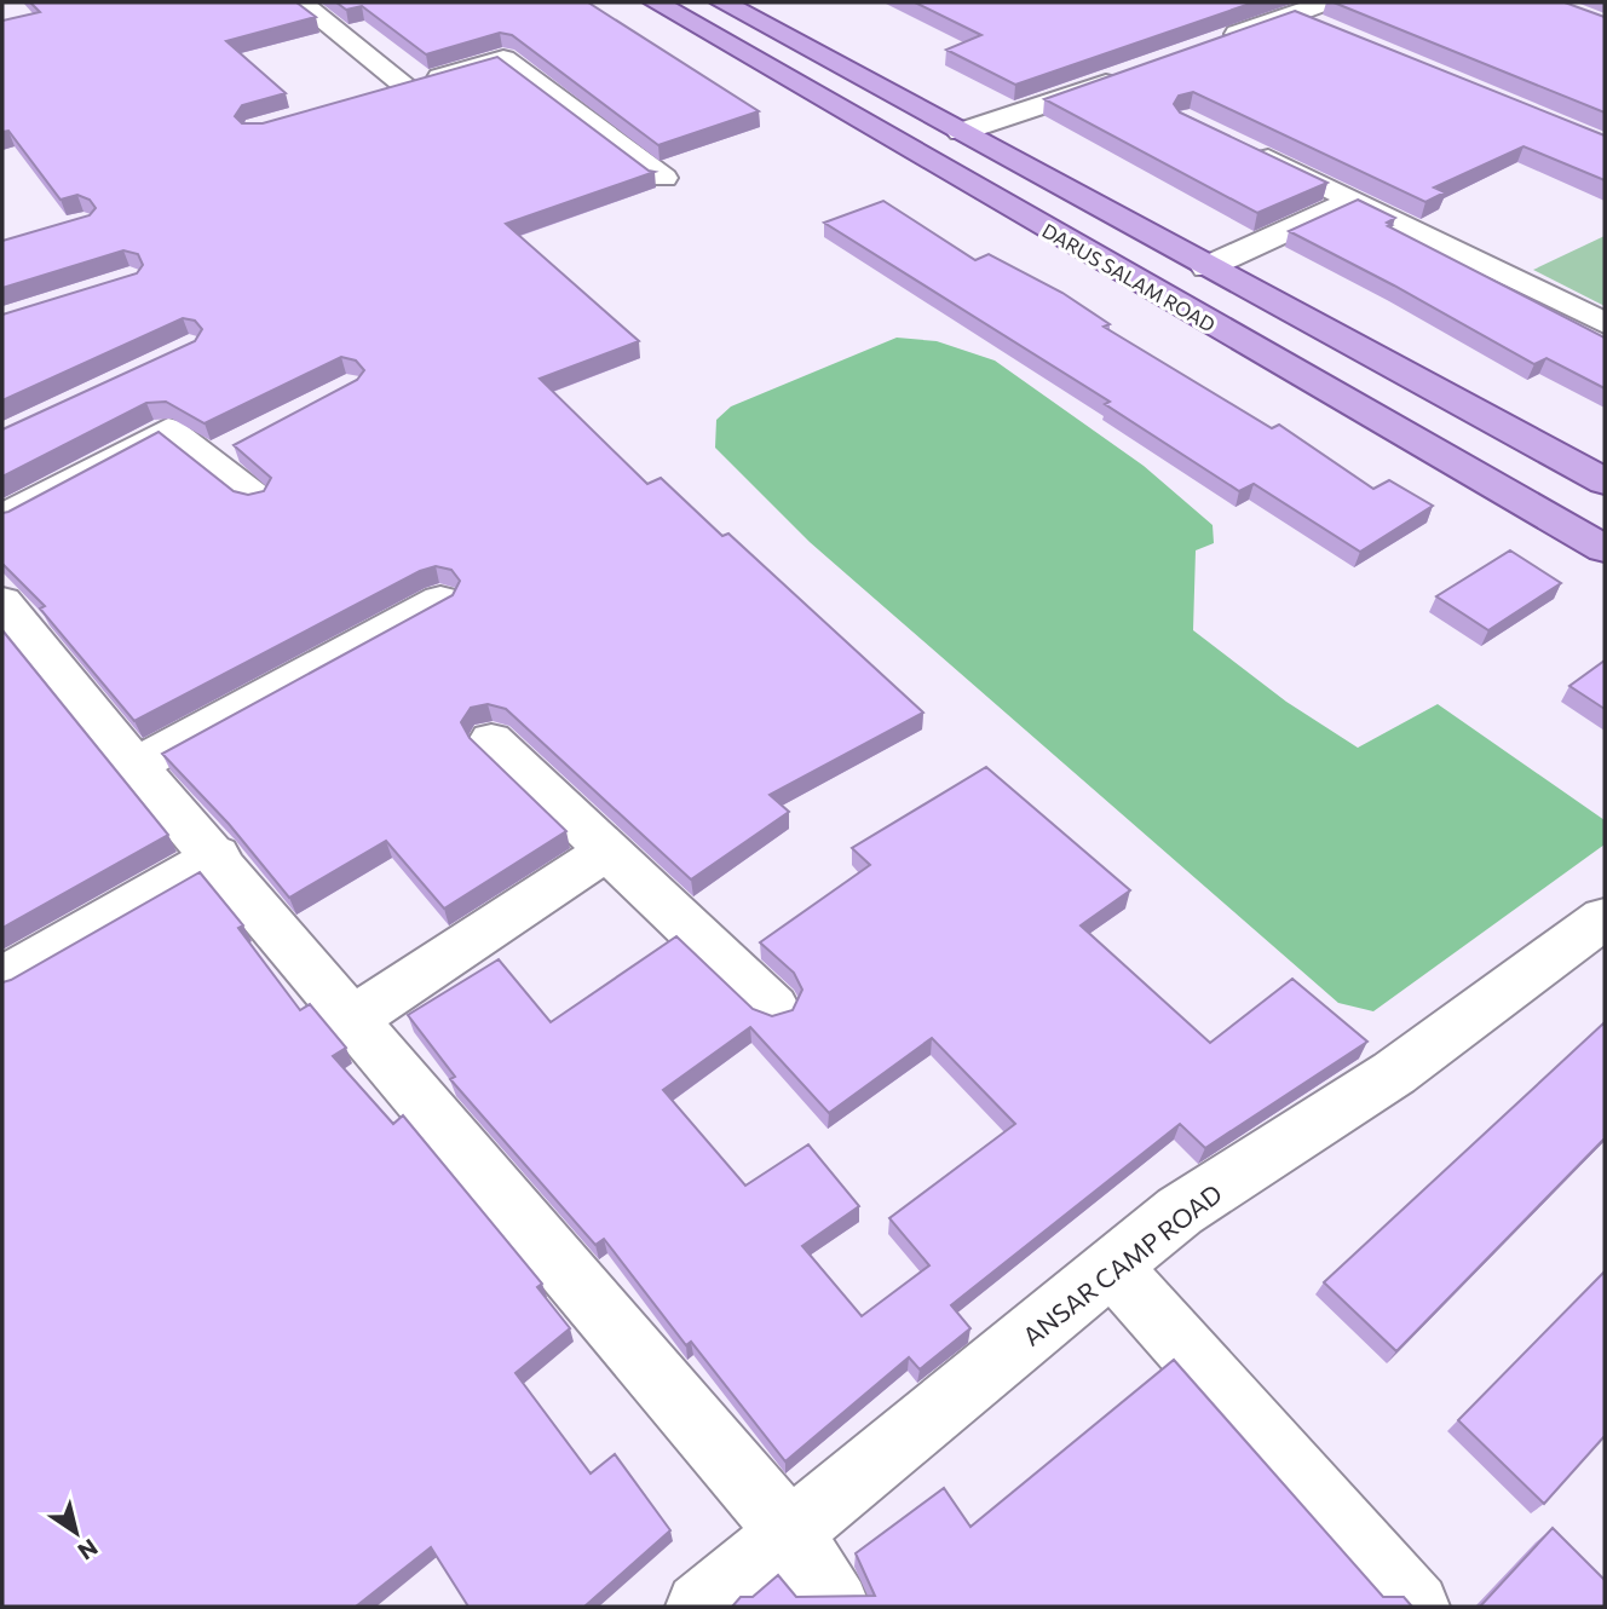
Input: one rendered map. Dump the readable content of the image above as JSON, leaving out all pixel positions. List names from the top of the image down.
{
  "streets": {
    "main road": ["DARUS SALAM ROAD"],
    "street": ["ANSAR CAMP ROAD"]
  },
  "north": "bottom right"
}
